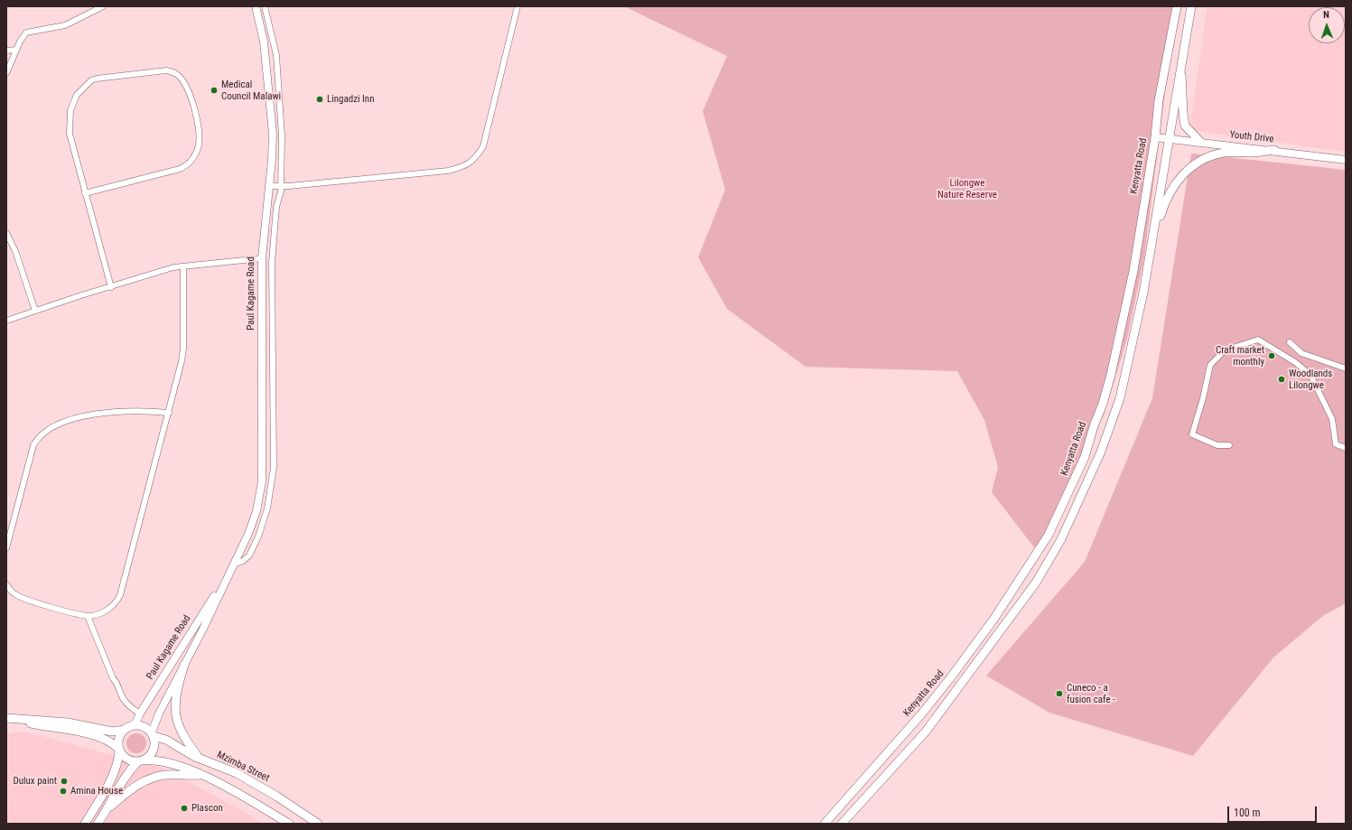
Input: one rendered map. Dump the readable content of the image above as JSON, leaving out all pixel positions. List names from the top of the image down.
{
  "streets": {
    "main road": ["Kenyatta Road", "Mzimba Street"],
    "street": ["Youth Drive", "Paul Kagame Road"]
  },
  "crossings": [
    ["Youth Drive", "Kenyatta Road"],
    ["Paul Kagame Road", "Mzimba Street"]
  ],
  "parks": ["Lilongwe Nature Reserve"],
  "places": [
    "Medical Council Malawi",
    "Lingadzi Inn",
    "Craft market monthly",
    "Woodlands Lilongwe",
    "Cuneco - a fusion cafe -",
    "Dulux paint",
    "Amina House",
    "Plascon"
  ],
  "scale_bar": "100 m",
  "north": "top"
}
